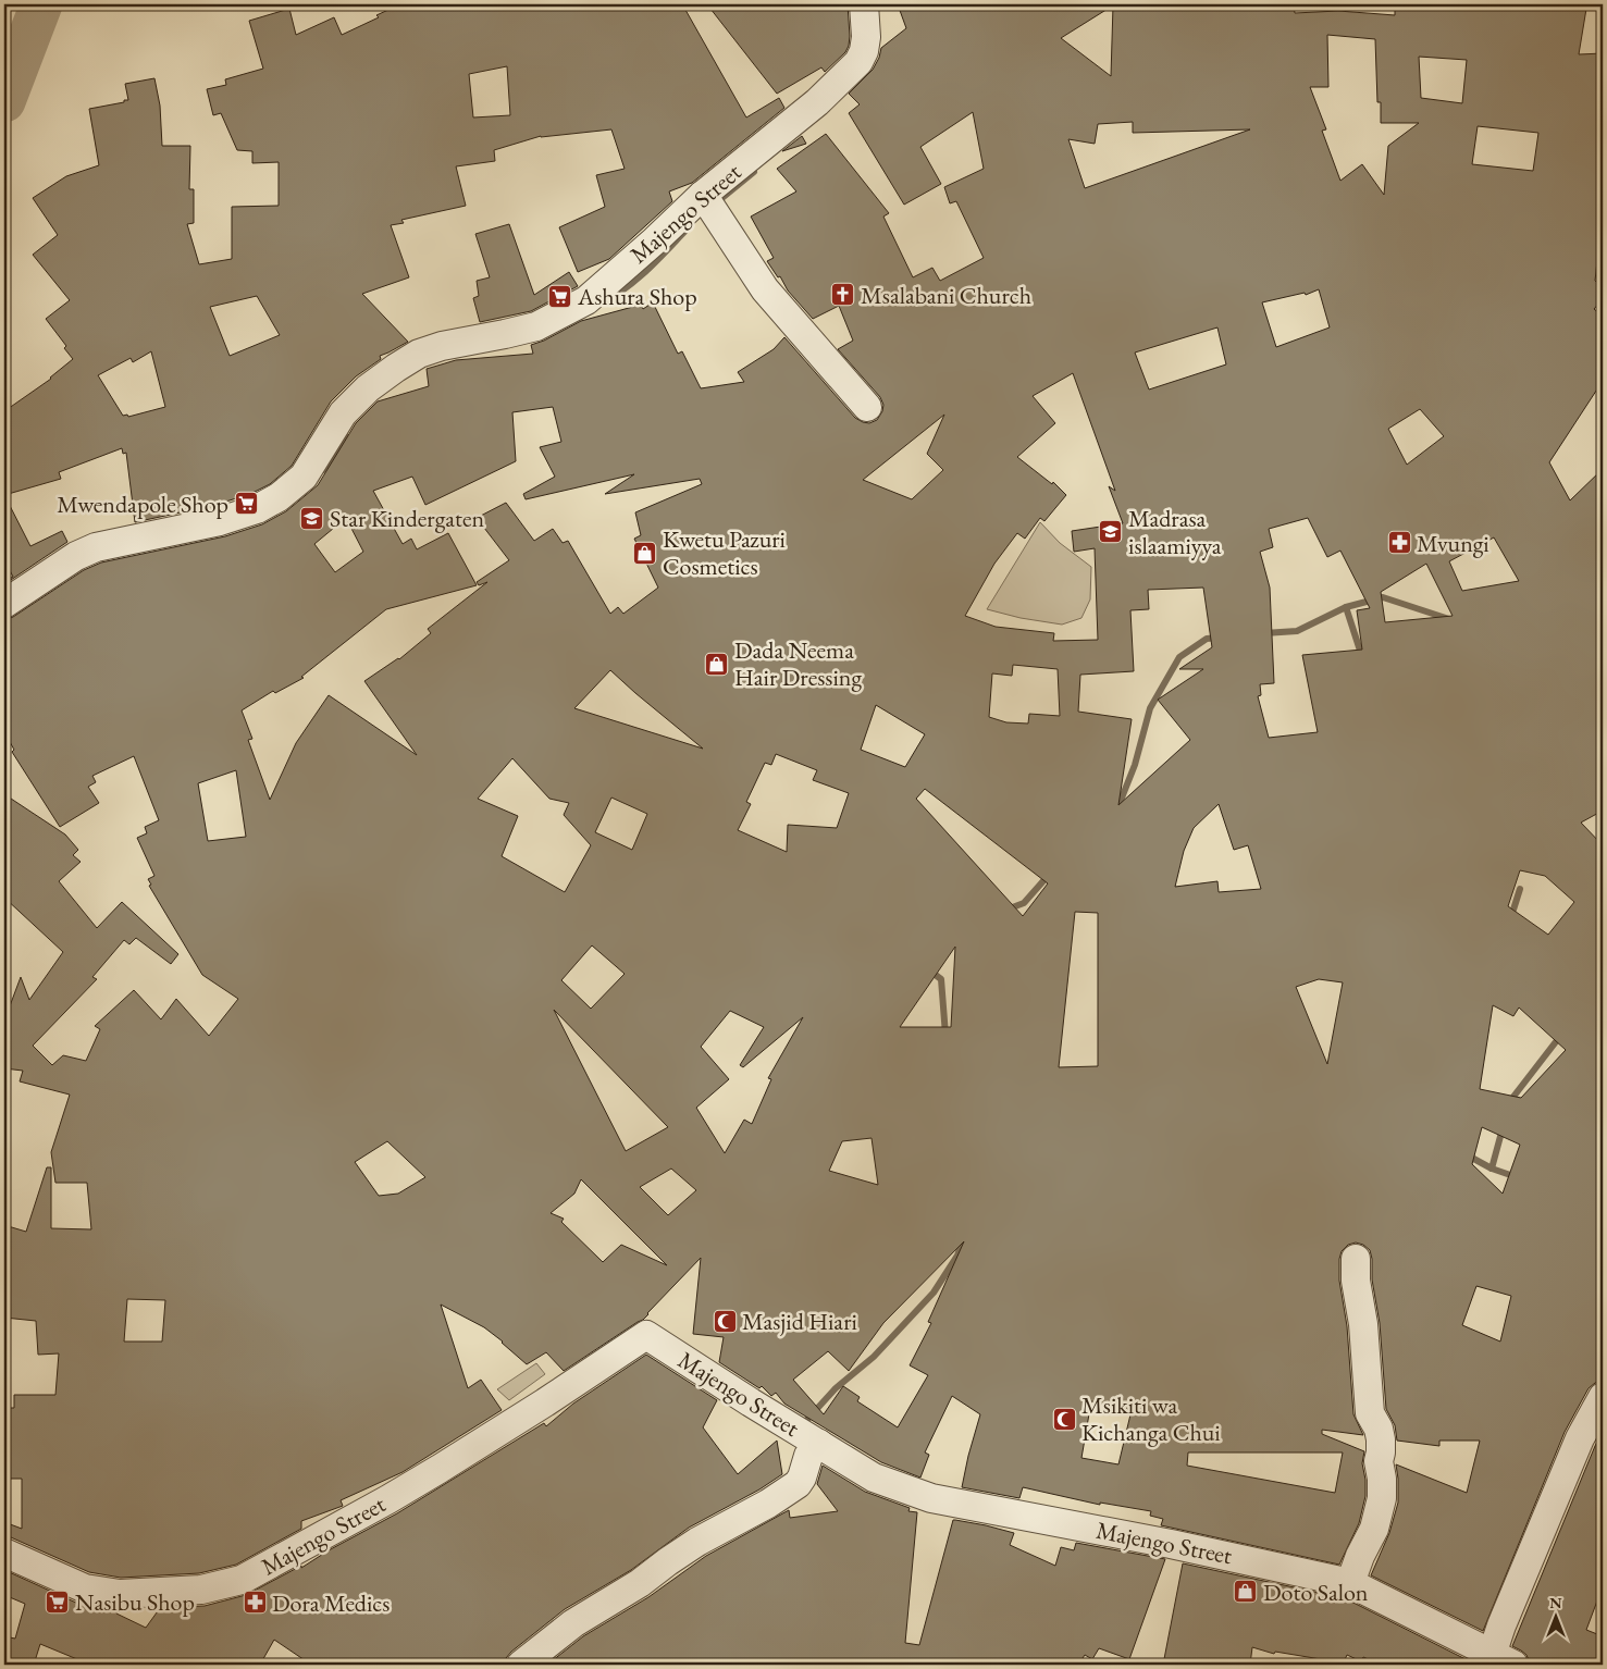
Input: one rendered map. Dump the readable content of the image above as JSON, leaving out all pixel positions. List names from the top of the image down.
{
  "streets": {
    "street": ["Majengo Street"]
  },
  "places": {
    "church": ["Msalabani Church"],
    "supermarket": ["Ashura Shop", "Mwendapole Shop", "Nasibu Shop"],
    "school or university": ["Star Kindergaten", "Madrasa islaamiyya"],
    "pharmacy": ["Mvungi", "Dora Medics"],
    "shop": ["Kwetu Pazuri Cosmetics", "Dada Neema Hair Dressing", "Doto Salon"],
    "mosque": ["Masjid Hiari", "Msikiti wa Kichanga Chui"]
  },
  "north": "top"
}
